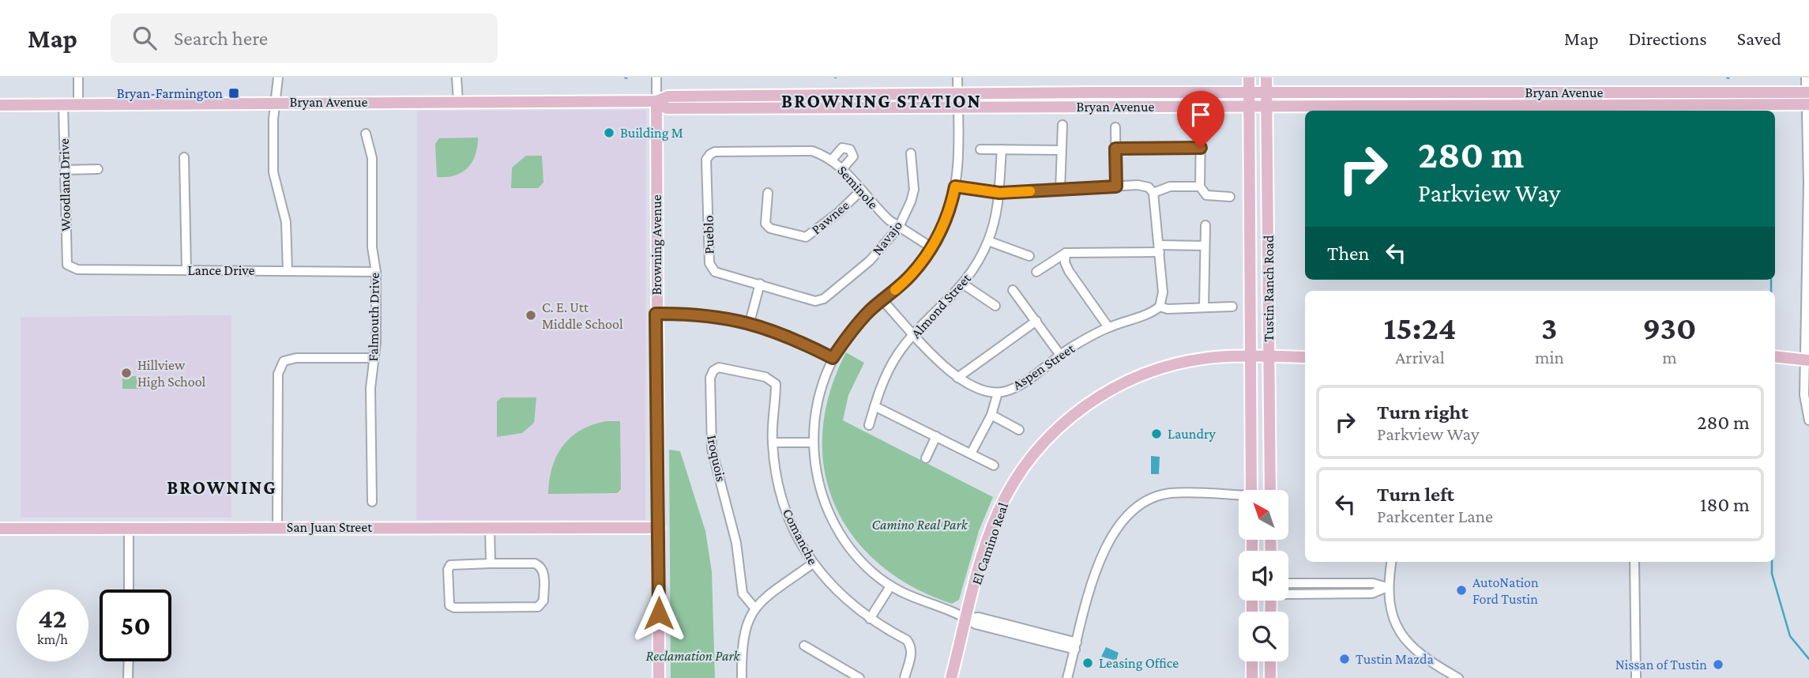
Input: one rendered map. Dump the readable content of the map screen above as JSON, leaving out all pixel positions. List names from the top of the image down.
{
  "streets": {
    "main road": [
      "Bryan Avenue",
      "Browning Avenue",
      "Tustin Ranch Road",
      "San Juan Street",
      "El Camino Real"
    ],
    "street": [
      "Woodland Drive",
      "Seminole",
      "Pawnee",
      "Pueblo",
      "Navajo",
      "Lance Drive",
      "Almond Street",
      "Falmouth Drive",
      "Aspen Street",
      "Iroquois",
      "Comanche"
    ]
  },
  "crossings": [
    ["Bryan Avenue", "Woodland Drive"],
    ["Bryan Avenue", "Browning Avenue"],
    ["Bryan Avenue", "Tustin Ranch Road"],
    ["Woodland Drive", "Lance Drive"],
    ["Seminole", "Pawnee"],
    ["Seminole", "Pueblo"],
    ["Seminole", "Navajo"],
    ["Pueblo", "Navajo"],
    ["Browning Avenue", "San Juan Street"],
    ["Lance Drive", "Falmouth Drive"],
    ["Tustin Ranch Road", "El Camino Real"],
    ["Almond Street", "Aspen Street"],
    ["Iroquois", "Comanche"]
  ],
  "districts": ["BROWNING STATION", "BROWNING"],
  "parks": ["Camino Real Park", "Reclamation Park"],
  "places": {
    "transit": ["Bryan-Farmington"],
    "other": [
      "Building M",
      "C. E. Utt Middle School",
      "Hillview High School",
      "Laundry",
      "AutoNation Ford Tustin",
      "Tustin Mazda",
      "Leasing Office",
      "Nissan of Tustin"
    ]
  },
  "north": "top left",
  "page": {
    "header": "Map",
    "search": "Search here",
    "nav": ["Map", "Directions", "Saved"],
    "turn": ["280 m", "Parkview Way"],
    "then": "Then",
    "eta": [
      "15:24",
      "Arrival",
      "3",
      "min",
      "930",
      "m"
    ],
    "list": [
      {
        "name": "Turn right",
        "note": "Parkview Way",
        "value": "280 m"
      },
      {
        "name": "Turn left",
        "note": "Parkcenter Lane",
        "value": "180 m"
      }
    ],
    "speed": "42 km/h",
    "limit": "50"
  }
}
